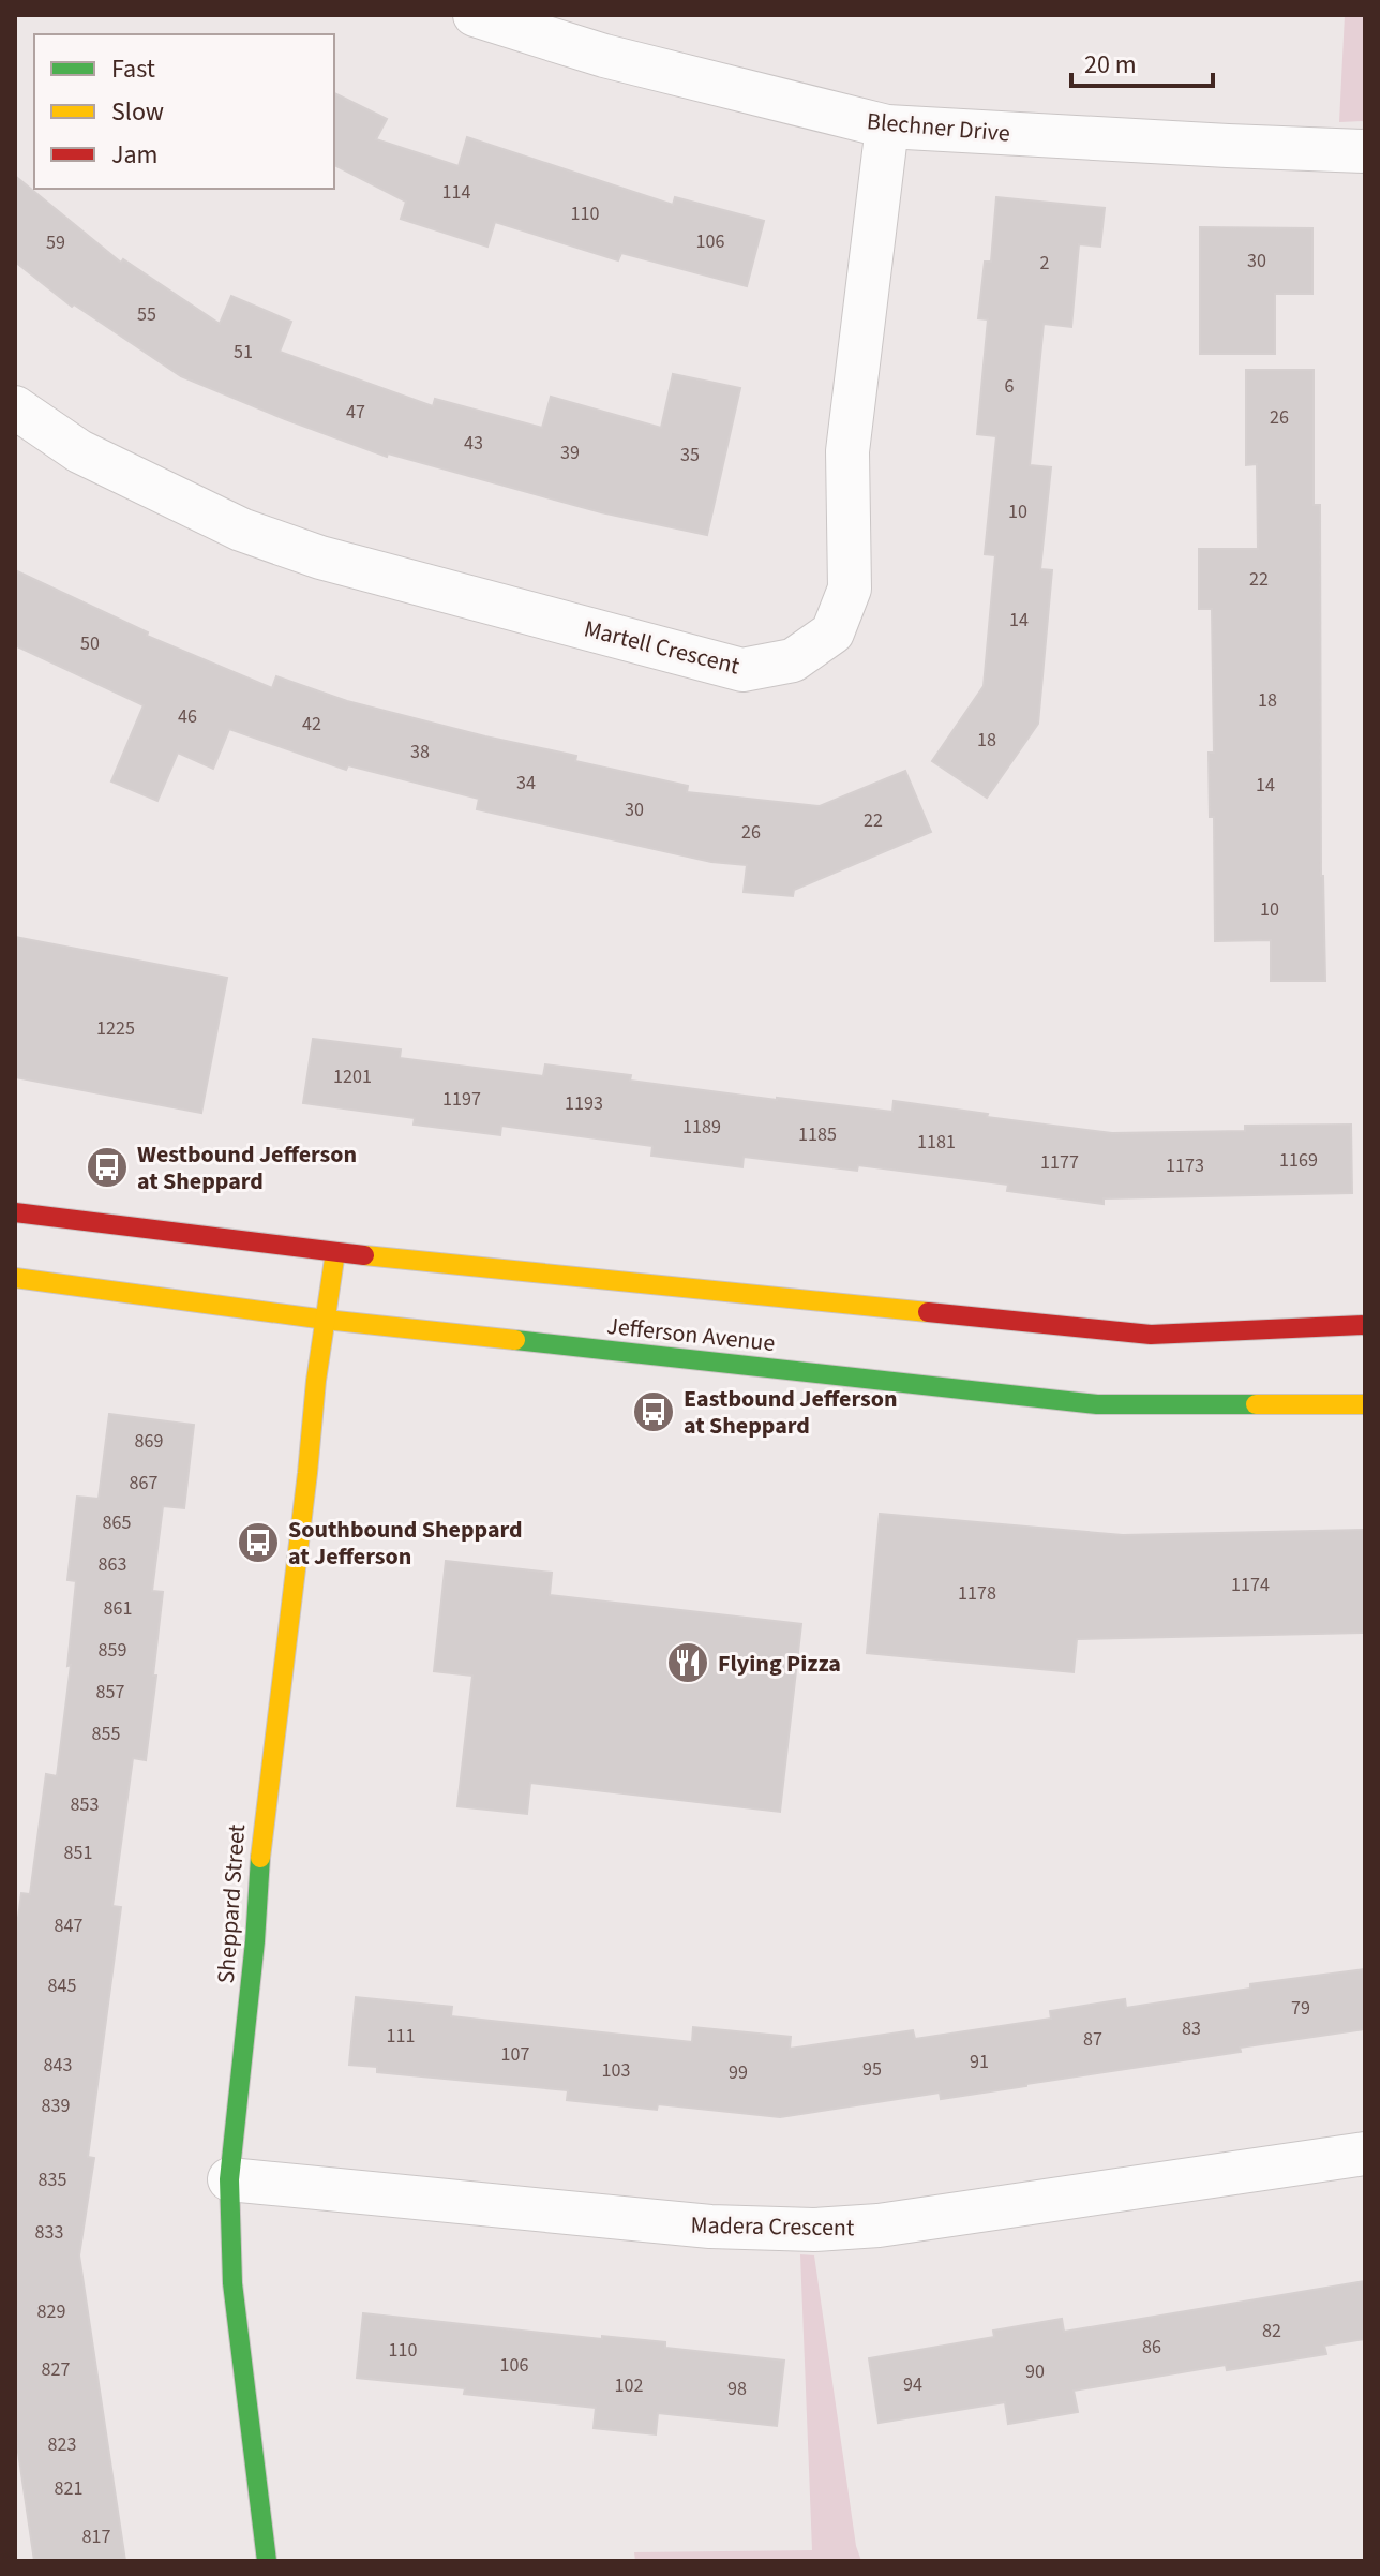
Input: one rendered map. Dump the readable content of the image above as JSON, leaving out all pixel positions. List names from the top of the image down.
{
  "streets": {
    "street": [
      "Blechner Drive",
      "Martell Crescent",
      "Jefferson Avenue",
      "Sheppard Street",
      "Madera Crescent"
    ]
  },
  "crossings": [
    ["Blechner Drive", "Martell Crescent"],
    ["Jefferson Avenue", "Sheppard Street"],
    ["Sheppard Street", "Madera Crescent"]
  ],
  "places": {
    "bus stop": ["Westbound Jefferson at Sheppard", "Eastbound Jefferson at Sheppard", "Southbound Sheppard at Jefferson"],
    "restaurant": ["Flying Pizza"]
  },
  "house_numbers": [
    "114",
    "110",
    "106",
    "59",
    "30",
    "2",
    "55",
    "51",
    "6",
    "47",
    "26",
    "43",
    "39",
    "35",
    "10",
    "22",
    "14",
    "50",
    "18",
    "46",
    "42",
    "18",
    "38",
    "34",
    "14",
    "30",
    "22",
    "26",
    "10",
    "1225",
    "1201",
    "1197",
    "1193",
    "1189",
    "1185",
    "1181",
    "1169",
    "1177",
    "1173",
    "869",
    "867",
    "865",
    "863",
    "1174",
    "1178",
    "861",
    "859",
    "857",
    "855",
    "853",
    "851",
    "847",
    "845",
    "79",
    "83",
    "111",
    "87",
    "107",
    "91",
    "843",
    "95",
    "103",
    "99",
    "839",
    "835",
    "833",
    "829",
    "82",
    "86",
    "110",
    "106",
    "827",
    "90",
    "94",
    "102",
    "98",
    "823",
    "821",
    "817"
  ],
  "legend": ["Fast", "Slow", "Jam"],
  "scale_bar": "20 m"
}
